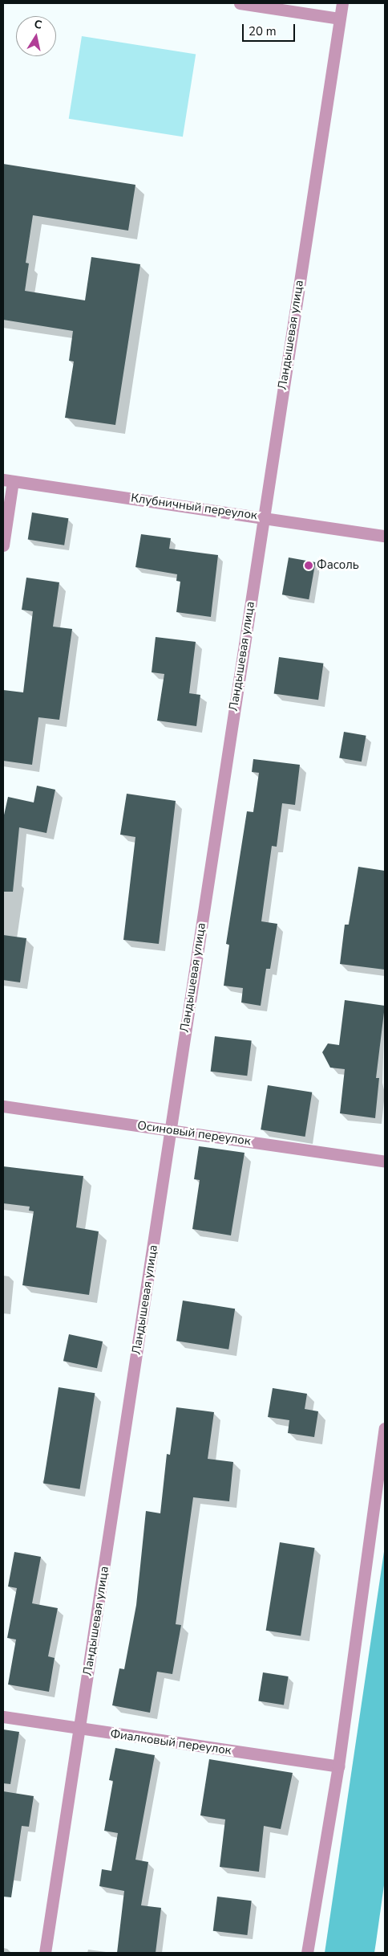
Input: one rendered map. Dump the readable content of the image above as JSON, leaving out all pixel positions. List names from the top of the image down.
{
  "streets": {
    "street": [
      "Ландышевая улица",
      "Клубничный переулок",
      "Осиновый переулок",
      "Фиалковый переулок"
    ]
  },
  "crossings": [
    ["Ландышевая улица", "Клубничный переулок"],
    ["Ландышевая улица", "Осиновый переулок"],
    ["Ландышевая улица", "Фиалковый переулок"]
  ],
  "places": ["Фасоль"],
  "scale_bar": "20 m",
  "north": "top"
}
